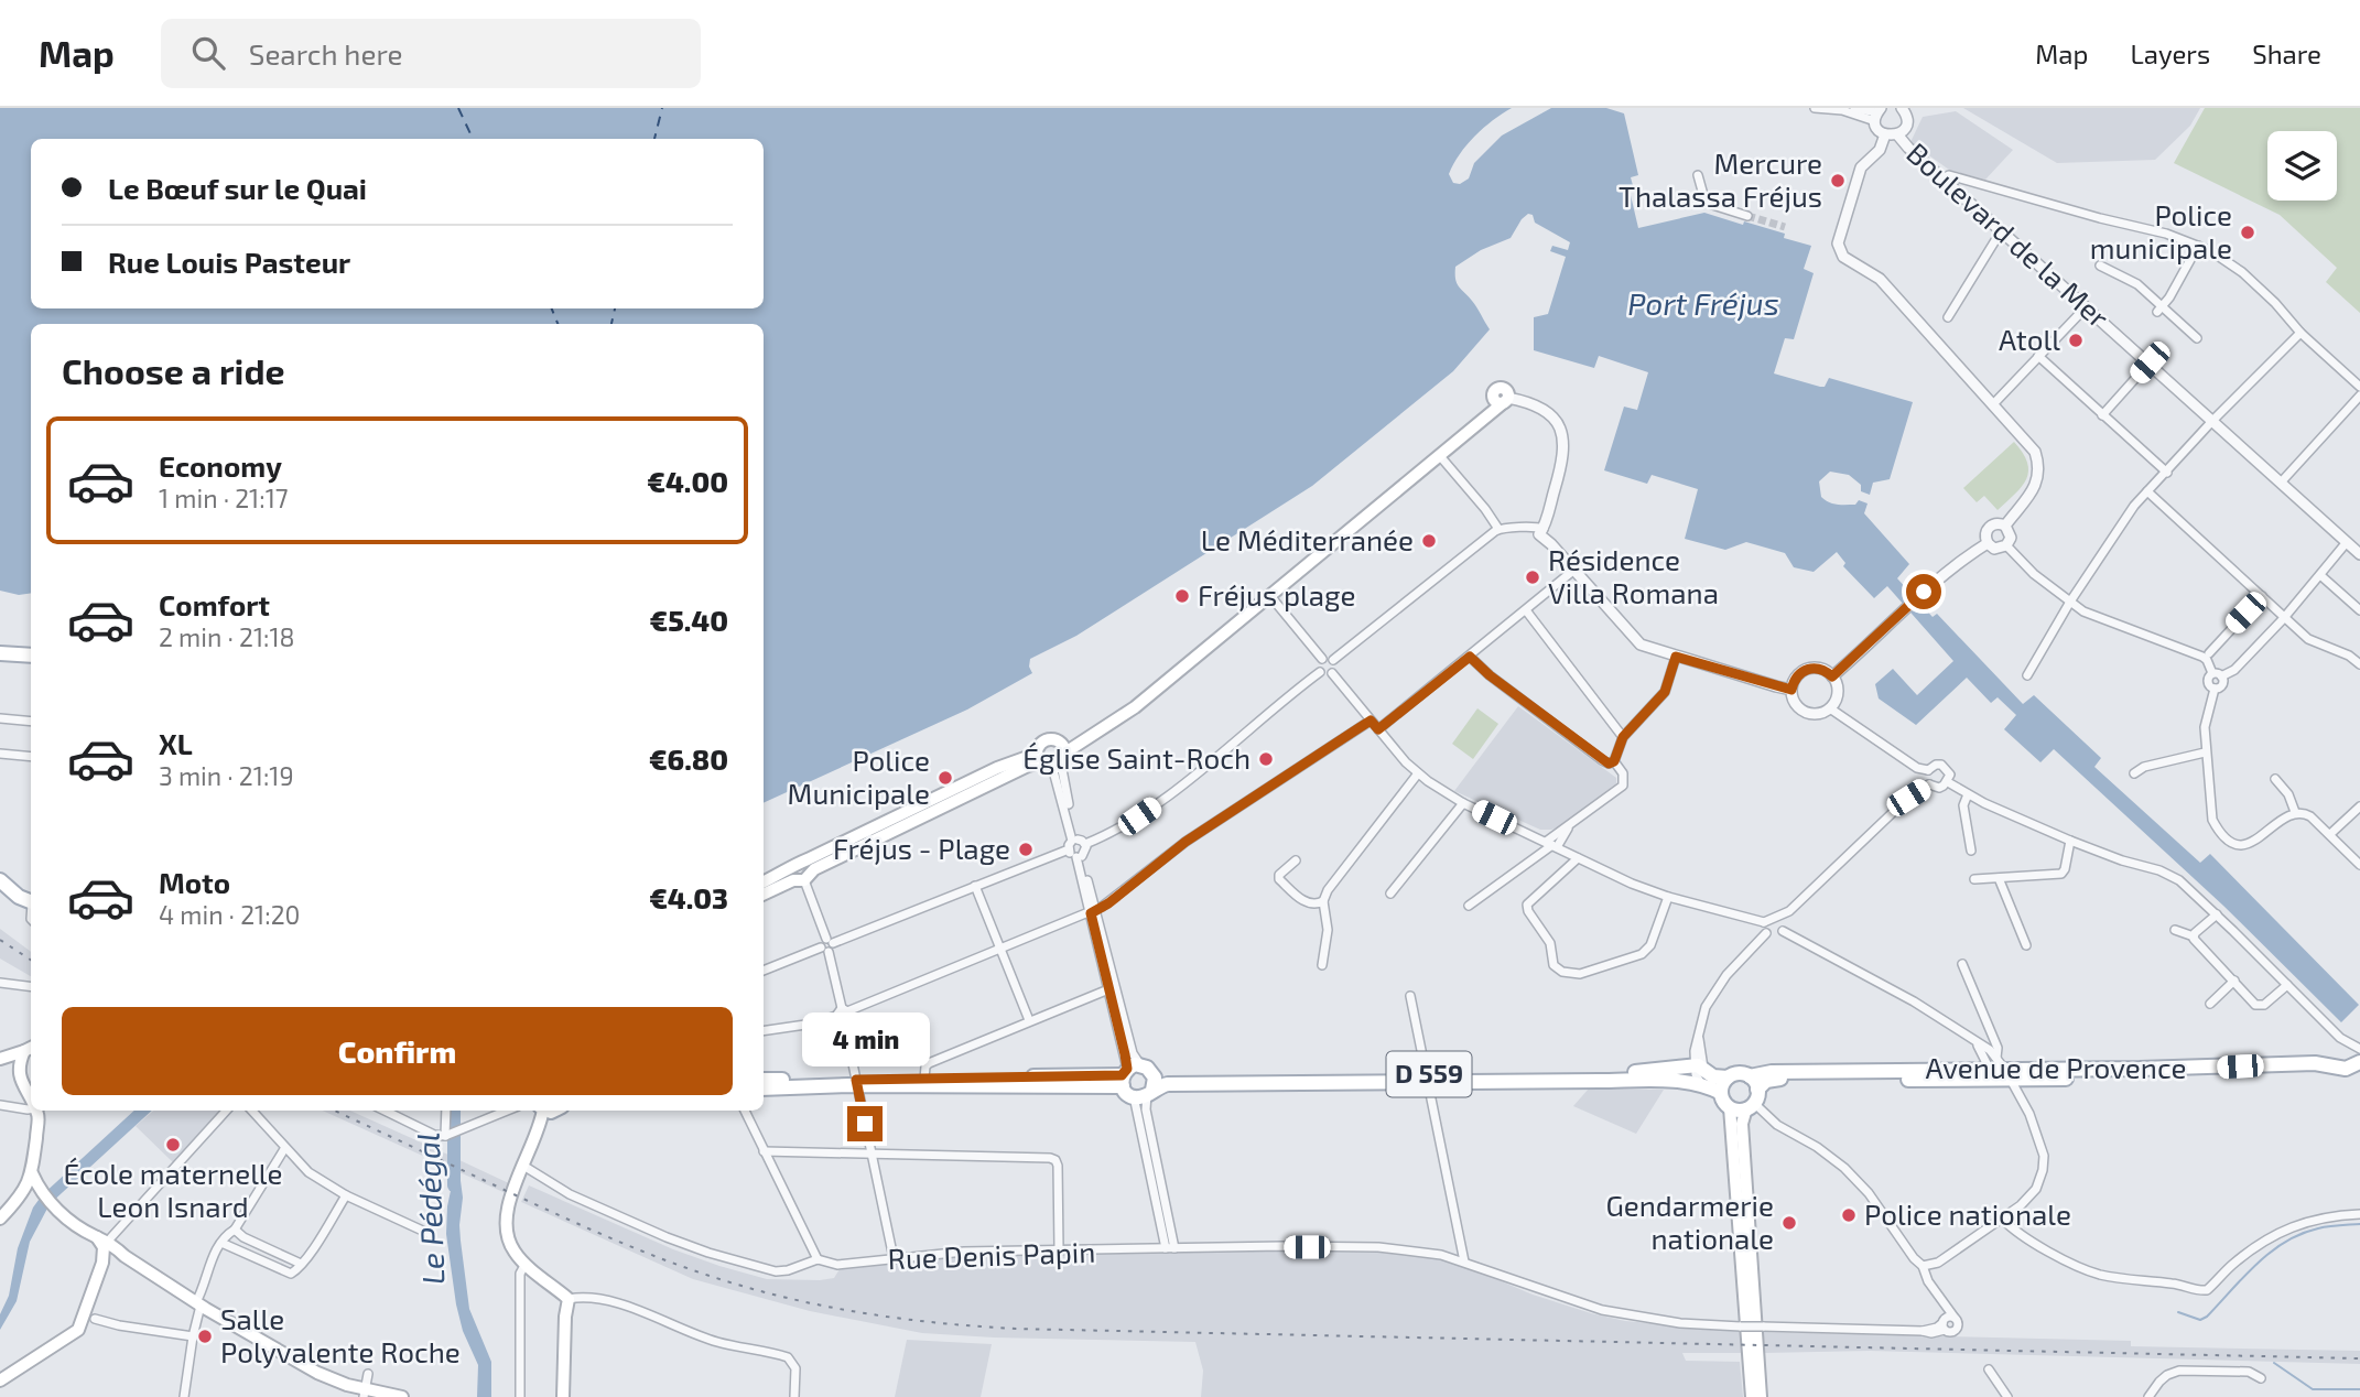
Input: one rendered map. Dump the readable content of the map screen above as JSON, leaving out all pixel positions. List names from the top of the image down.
{
  "streets": {
    "main road": ["Avenue de Provence", "D 559"],
    "street": ["Boulevard de la Mer", "Rue Denis Papin"]
  },
  "crossings": [
    ["Avenue de Provence", "D 559"]
  ],
  "water": ["Port Fréjus", "Le Pédégal"],
  "places": [
    "Mercure Thalassa Fréjus",
    "Police municipale",
    "Atoll",
    "Le Méditerranée",
    "Résidence Villa Romana",
    "Fréjus plage",
    "Église Saint-Roch",
    "Police Municipale",
    "Fréjus - Plage",
    "École maternelle Leon Isnard",
    "Police nationale",
    "Gendarmerie nationale",
    "Salle Polyvalente Roche"
  ],
  "page": {
    "header": "Map",
    "search": "Search here",
    "nav": ["Map", "Layers", "Share"],
    "banner": ["Le Bœuf sur le Quai", "Rue Louis Pasteur"],
    "heading": "Choose a ride",
    "list": [
      {
        "name": "Economy",
        "note": "1 min · 21:17",
        "value": "€4.00"
      },
      {
        "name": "Comfort",
        "note": "2 min · 21:18",
        "value": "€5.40"
      },
      {
        "name": "XL",
        "note": "3 min · 21:19",
        "value": "€6.80"
      },
      {
        "name": "Moto",
        "note": "4 min · 21:20",
        "value": "€4.03"
      }
    ],
    "buttons": "Confirm",
    "bubble": "4 min"
  }
}
